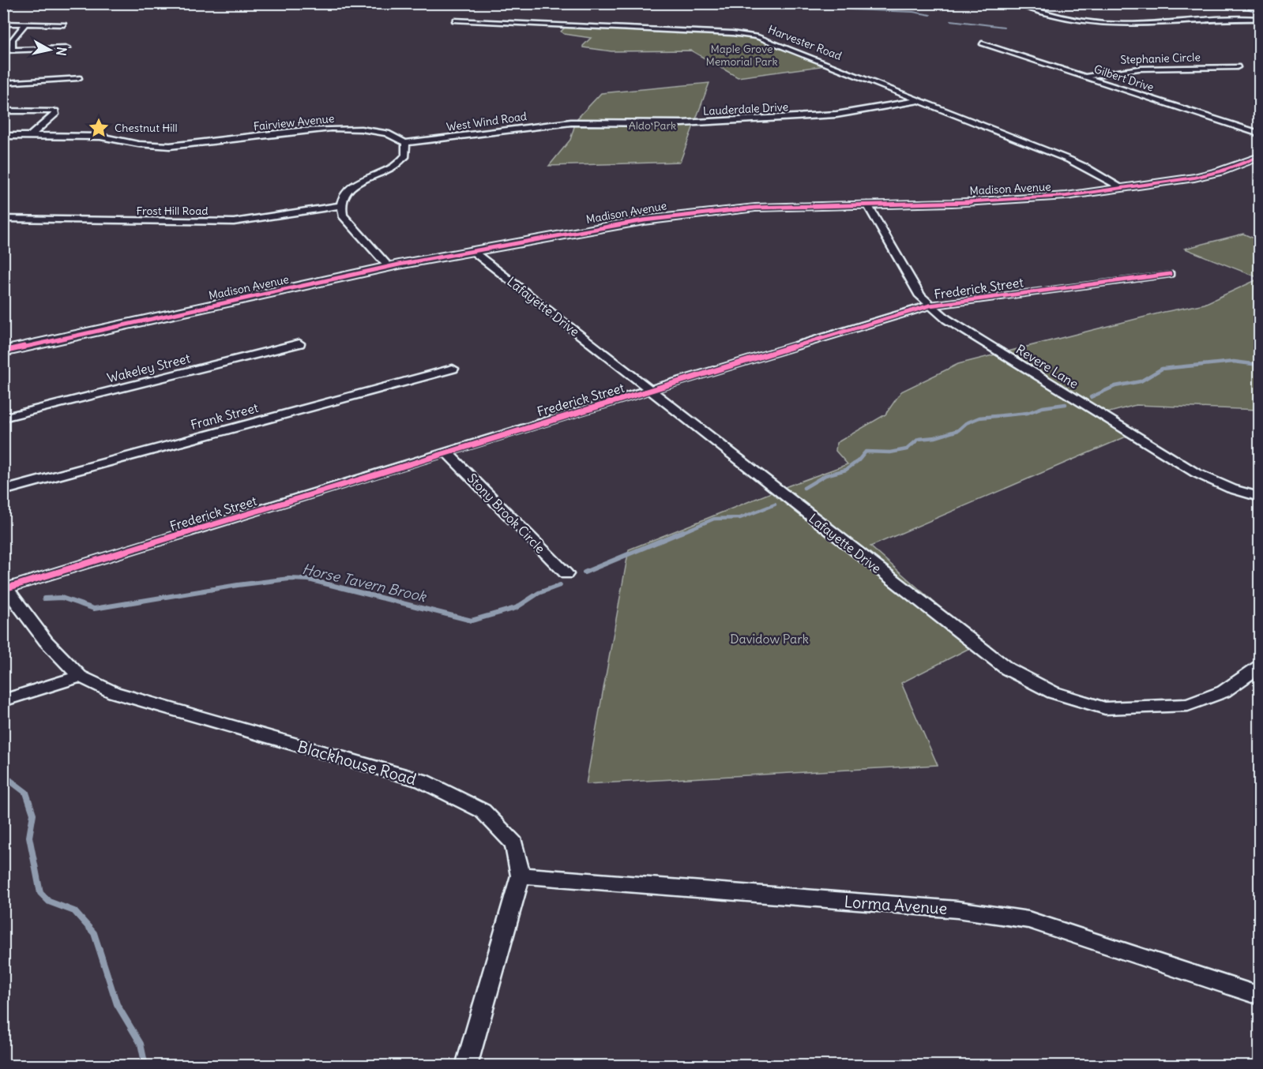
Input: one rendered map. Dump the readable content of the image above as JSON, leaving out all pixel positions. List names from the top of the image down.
{
  "streets": {
    "street": [
      "Harvester Road",
      "Stephanie Circle",
      "Gilbert Drive",
      "Lauderdale Drive",
      "West Wind Road",
      "Fairview Avenue",
      "Madison Avenue",
      "Frost Hill Road",
      "Frederick Street",
      "Lafayette Drive",
      "Revere Lane",
      "Wakeley Street",
      "Frank Street",
      "Stony Brook Circle",
      "Blackhouse Road",
      "Lorma Avenue"
    ]
  },
  "crossings": [
    ["Harvester Road", "Lauderdale Drive"],
    ["Harvester Road", "Madison Avenue"],
    ["Stephanie Circle", "Gilbert Drive"],
    ["Lauderdale Drive", "West Wind Road"],
    ["West Wind Road", "Fairview Avenue"],
    ["Madison Avenue", "Lafayette Drive"],
    ["Madison Avenue", "Revere Lane"],
    ["Frederick Street", "Lafayette Drive"],
    ["Frederick Street", "Revere Lane"],
    ["Frederick Street", "Stony Brook Circle"],
    ["Frederick Street", "Blackhouse Road"],
    ["Blackhouse Road", "Lorma Avenue"]
  ],
  "water": ["Horse Tavern Brook"],
  "parks": ["Maple Grove Memorial Park", "Aldo Park", "Davidow Park"],
  "places": {
    "place": ["Chestnut Hill"]
  },
  "north": "right"
}
